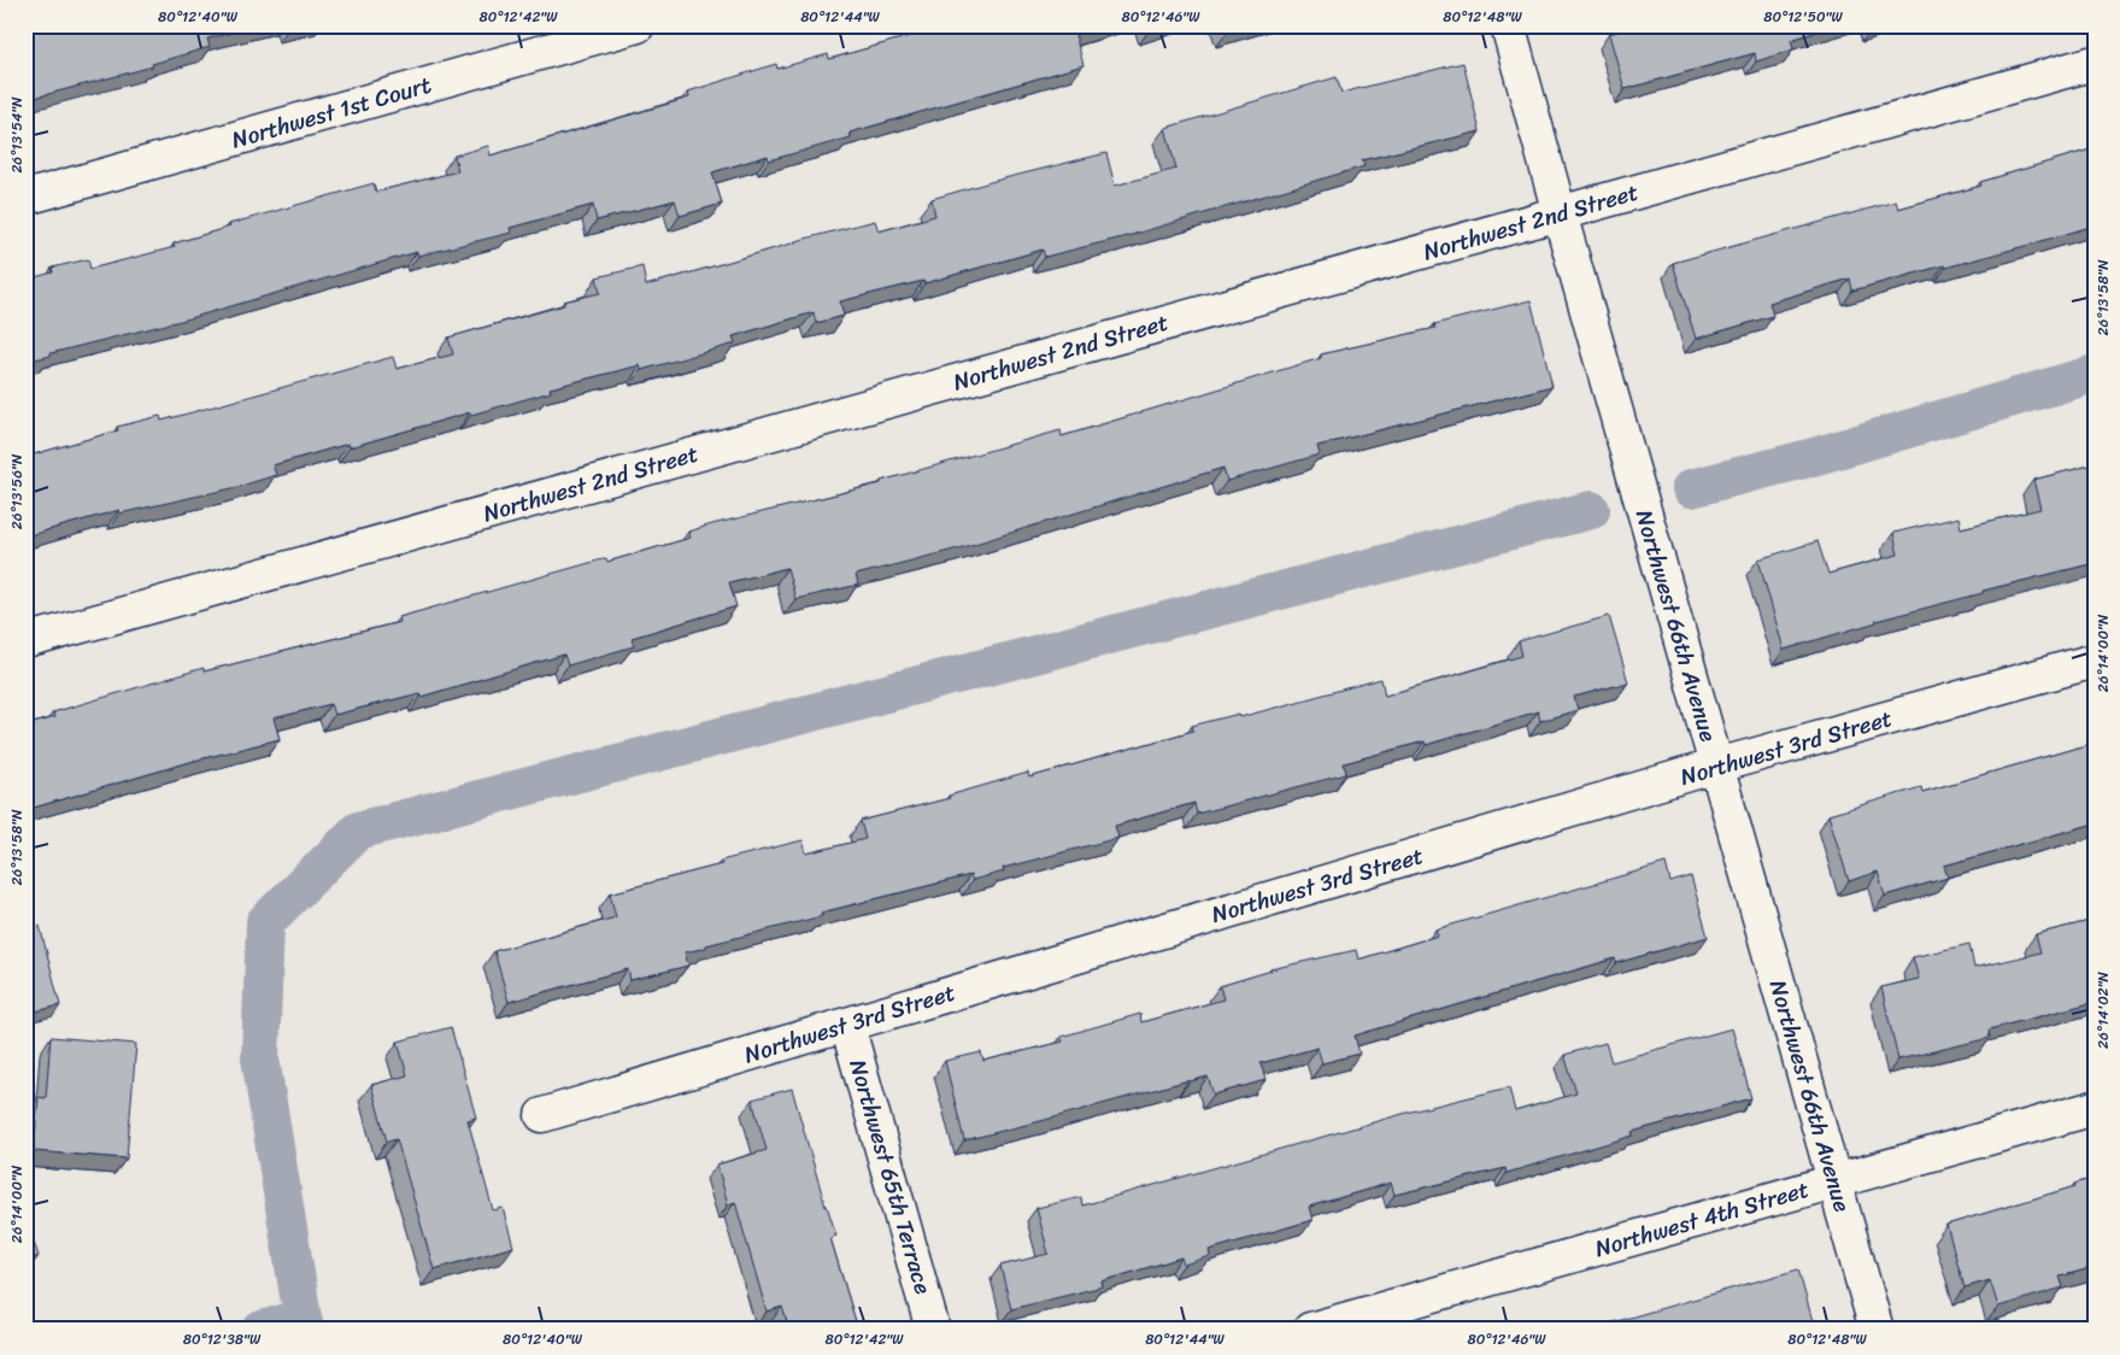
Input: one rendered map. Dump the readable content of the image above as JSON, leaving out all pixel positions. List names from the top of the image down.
{
  "streets": {
    "street": [
      "Northwest 1st Court",
      "Northwest 2nd Street",
      "Northwest 66th Avenue",
      "Northwest 3rd Street",
      "Northwest 65th Terrace",
      "Northwest 4th Street"
    ]
  },
  "crossings": [
    ["Northwest 2nd Street", "Northwest 66th Avenue"],
    ["Northwest 66th Avenue", "Northwest 3rd Street"],
    ["Northwest 66th Avenue", "Northwest 4th Street"],
    ["Northwest 3rd Street", "Northwest 65th Terrace"]
  ],
  "coordinates": [
    "80°12'40\"W",
    "80°12'42\"W",
    "80°12'44\"W",
    "80°12'46\"W",
    "80°12'48\"W",
    "80°12'50\"W",
    "26°13'54\"N",
    "26°13'58\"N",
    "26°13'56\"N",
    "26°14'00\"N",
    "26°14'02\"N",
    "80°12'38\"W"
  ]
}
